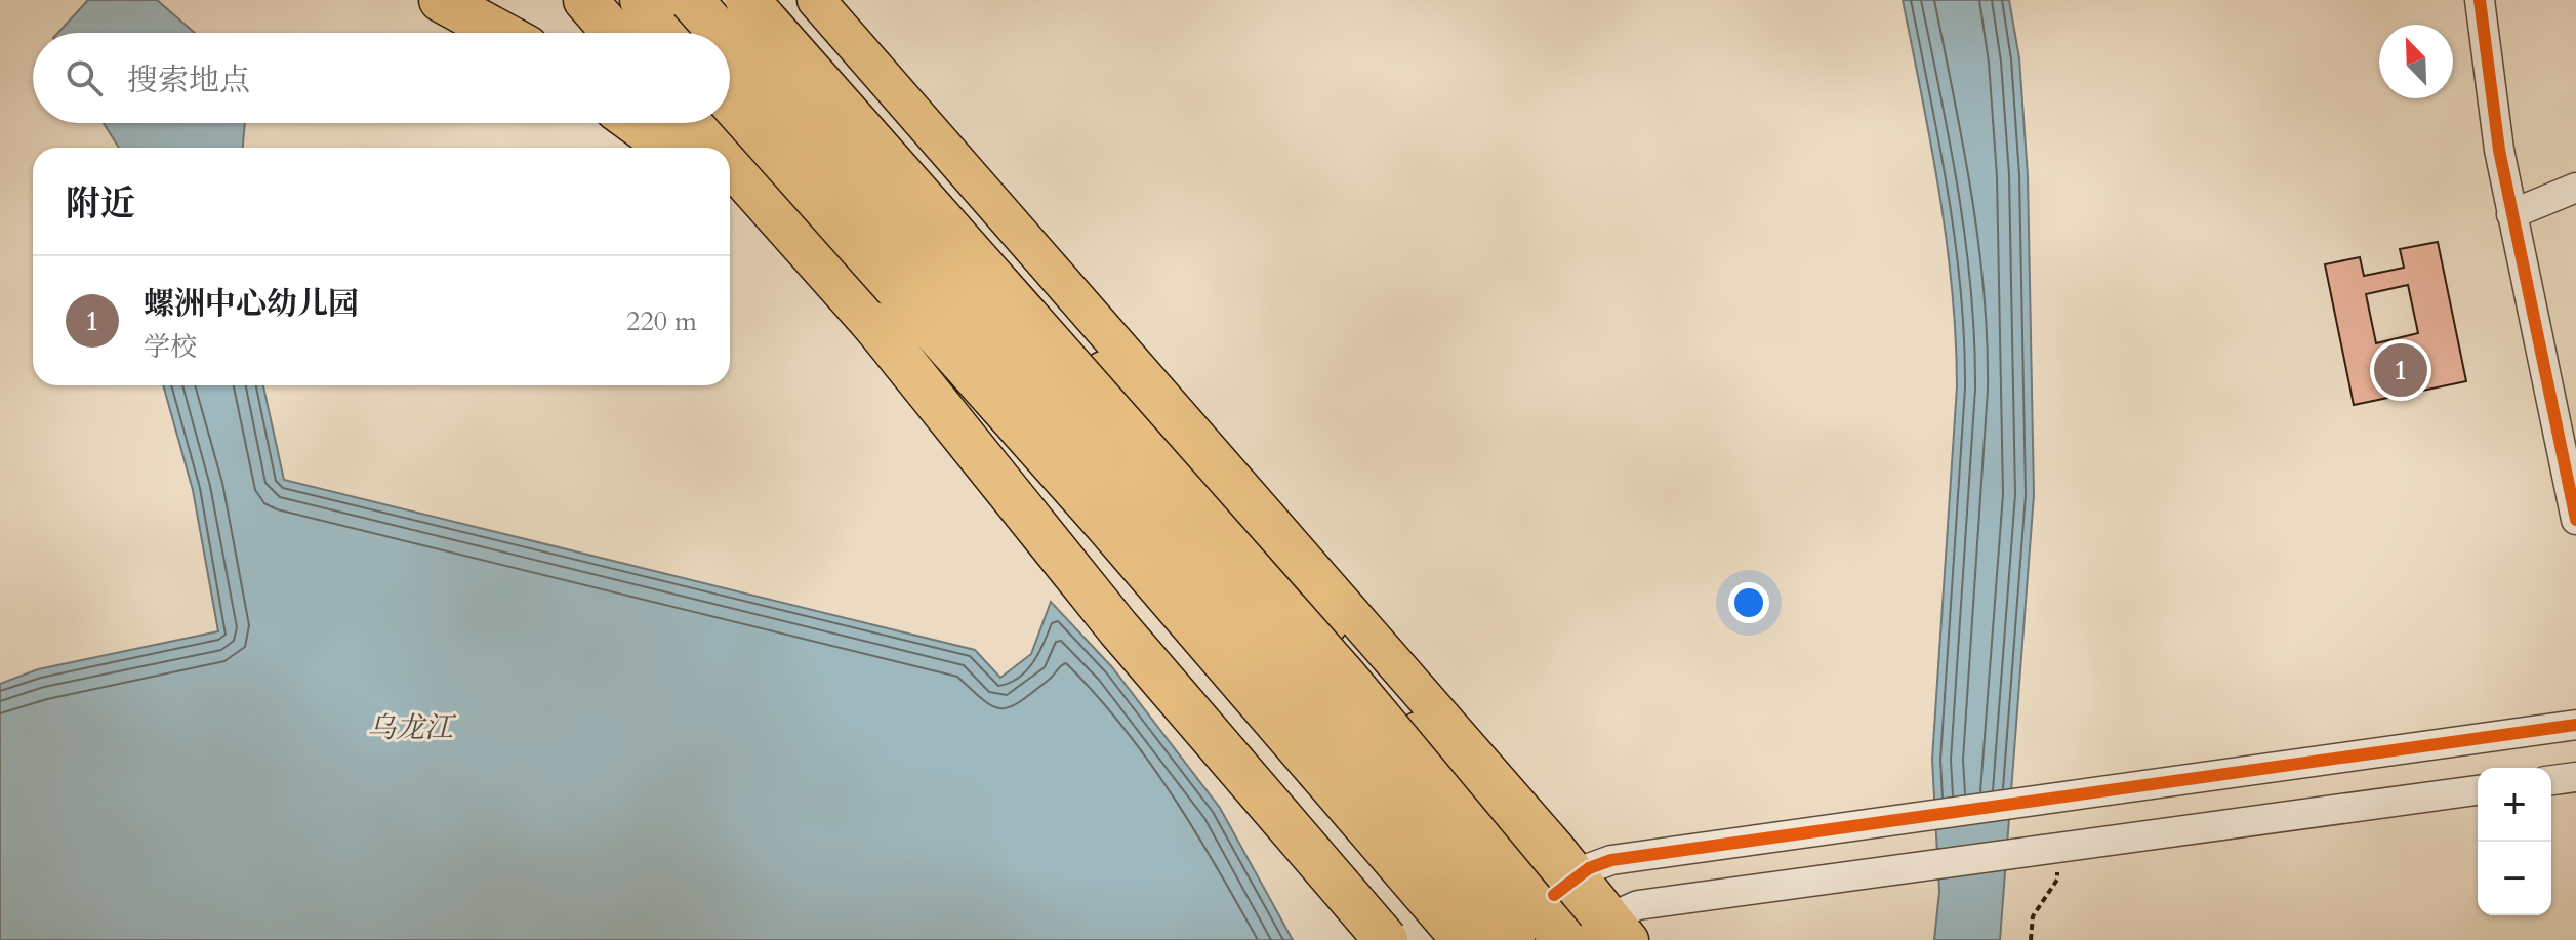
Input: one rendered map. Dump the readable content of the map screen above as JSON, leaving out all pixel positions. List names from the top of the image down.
{
  "water": ["乌龙江"],
  "north": "top left",
  "page": {
    "search": "搜索地点",
    "heading": "附近",
    "list": [
      {
        "mark": "1",
        "name": "螺洲中心幼儿园",
        "note": "学校",
        "value": "220 m"
      }
    ],
    "pins": "1",
    "map_buttons": ["+", "−"]
  }
}
